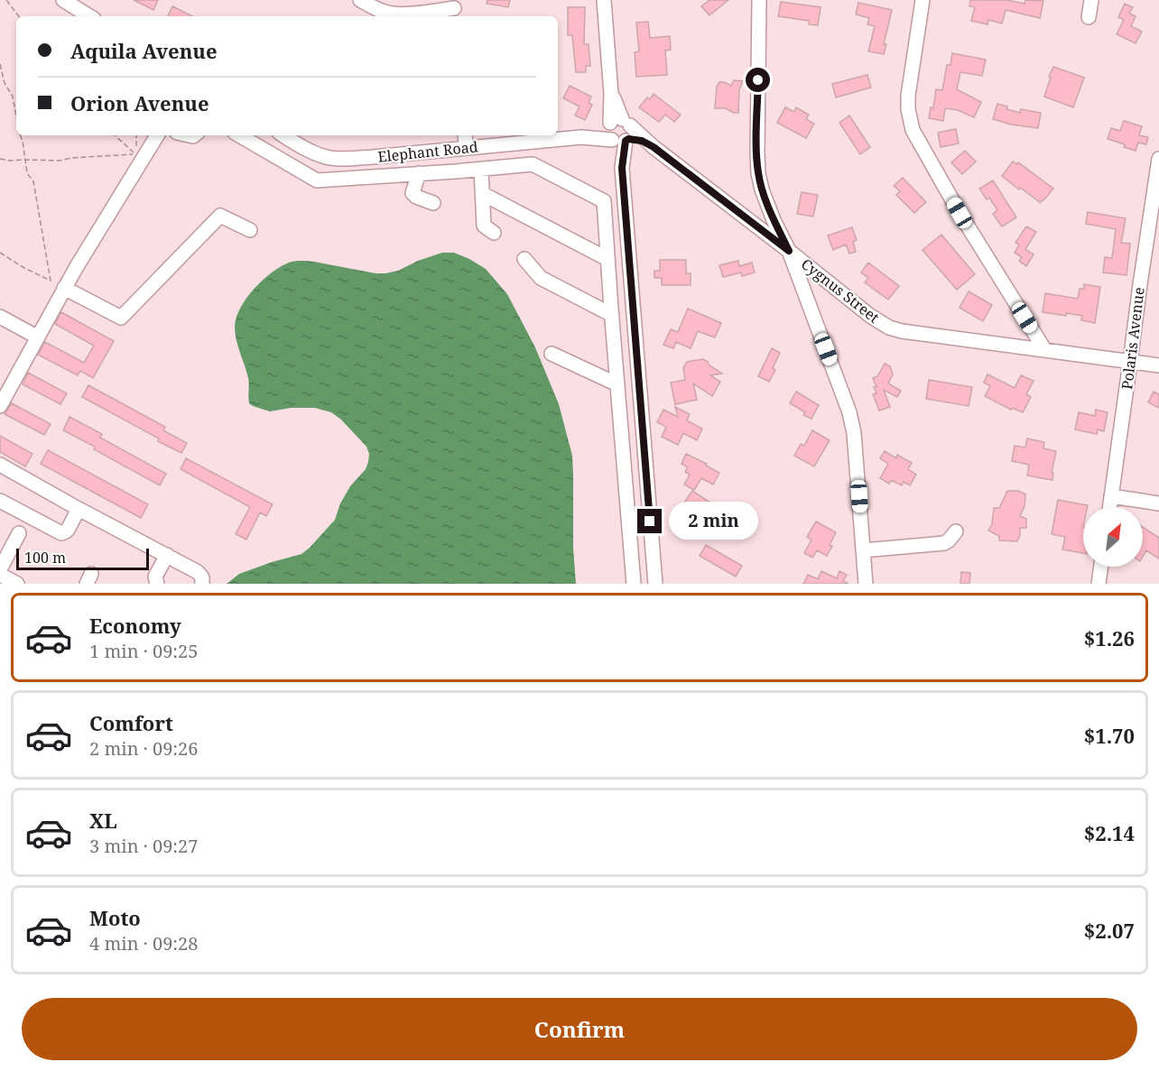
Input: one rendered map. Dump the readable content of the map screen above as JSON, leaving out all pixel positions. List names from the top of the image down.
{
  "streets": {
    "street": ["Elephant Road", "Cygnus Street", "Polaris Avenue"]
  },
  "crossings": [
    ["Elephant Road", "Cygnus Street"],
    ["Cygnus Street", "Polaris Avenue"]
  ],
  "scale_bar": "100 m",
  "north": "top right",
  "page": {
    "banner": ["Aquila Avenue", "Orion Avenue"],
    "bubble": "2 min",
    "scale": "100 m",
    "list": [
      {
        "name": "Economy",
        "note": "1 min · 09:25",
        "value": "$1.26"
      },
      {
        "name": "Comfort",
        "note": "2 min · 09:26",
        "value": "$1.70"
      },
      {
        "name": "XL",
        "note": "3 min · 09:27",
        "value": "$2.14"
      },
      {
        "name": "Moto",
        "note": "4 min · 09:28",
        "value": "$2.07"
      }
    ],
    "buttons": "Confirm"
  }
}
